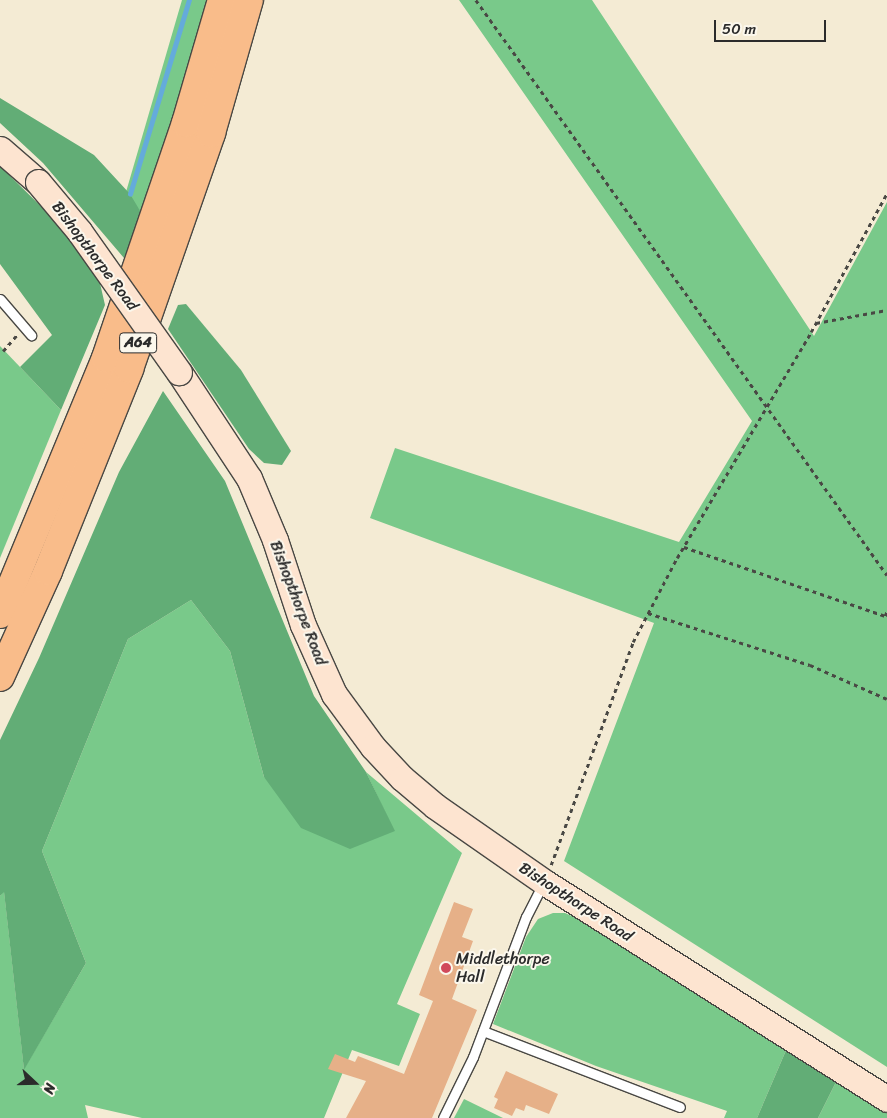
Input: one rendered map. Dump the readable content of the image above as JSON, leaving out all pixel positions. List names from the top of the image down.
{
  "streets": {
    "highway": ["A64"],
    "street": ["Bishopthorpe Road"]
  },
  "places": ["Middlethorpe Hall"],
  "scale_bar": "50 m",
  "north": "right"
}
